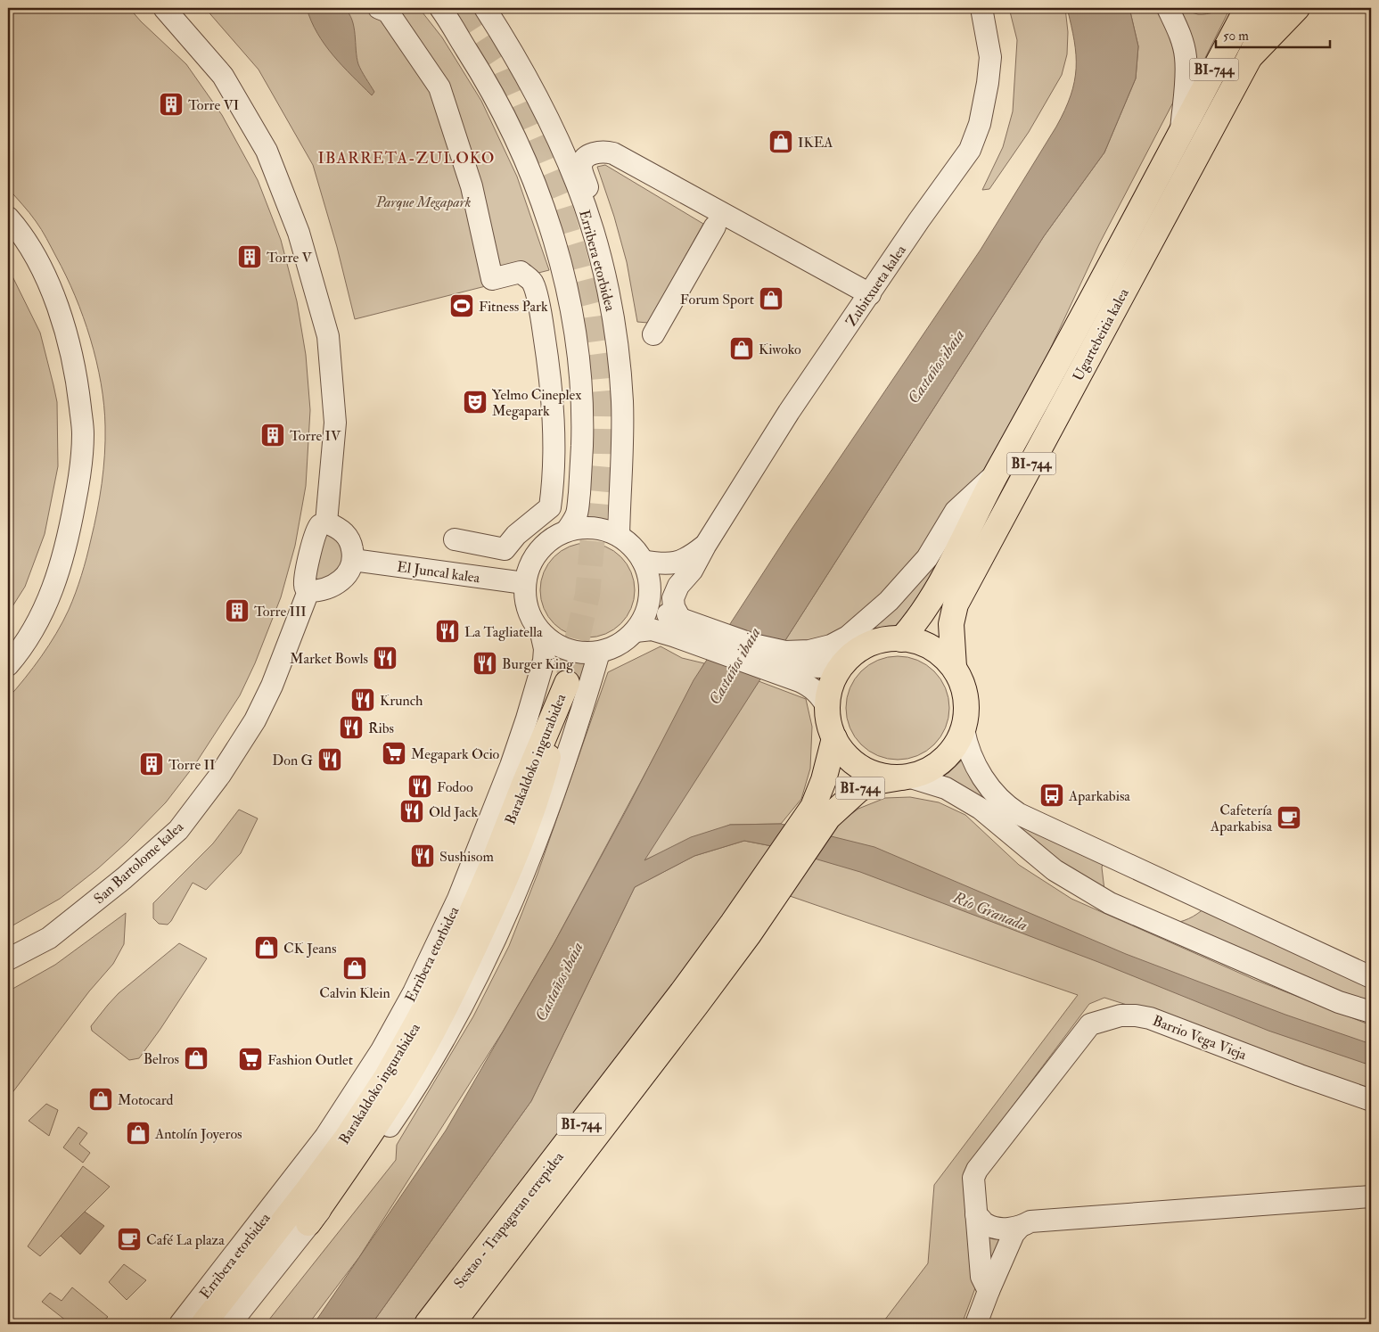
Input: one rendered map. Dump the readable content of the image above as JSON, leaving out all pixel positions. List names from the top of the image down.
{
  "streets": {
    "main road": [
      "BI-744",
      "Ugartebeitia kalea",
      "Barakaldoko ingurabidea",
      "Sestao - Trapagaran errepidea"
    ],
    "street": [
      "Erribera etorbidea",
      "Zubitxueta kalea",
      "El Juncal kalea",
      "San Bartolome kalea",
      "Barrio Vega Vieja"
    ]
  },
  "crossings": [
    ["BI-744", "Ugartebeitia kalea"],
    ["BI-744", "Sestao - Trapagaran errepidea"],
    ["Erribera etorbidea", "Zubitxueta kalea"],
    ["Erribera etorbidea", "El Juncal kalea"],
    ["Zubitxueta kalea", "El Juncal kalea"]
  ],
  "districts": ["IBARRETA-ZULOKO"],
  "water": ["Castaños ibaia", "Río Granada"],
  "parks": ["Parque Megapark"],
  "places": {
    "building": [
      "Torre VI",
      "Torre V",
      "Torre IV",
      "Torre III",
      "Torre II"
    ],
    "shop": [
      "IKEA",
      "Forum Sport",
      "Kiwoko",
      "CK Jeans",
      "Calvin Klein",
      "Belros",
      "Motocard",
      "Antolín Joyeros"
    ],
    "sports": ["Fitness Park"],
    "theatre": ["Yelmo Cineplex Megapark"],
    "restaurant": [
      "La Tagliatella",
      "Market Bowls",
      "Burger King",
      "Krunch",
      "Ribs",
      "Don G",
      "Fodoo",
      "Old Jack",
      "Sushisom"
    ],
    "supermarket": ["Megapark Ocio", "Fashion Outlet"],
    "bus stop": ["Aparkabisa"],
    "cafe": ["Cafetería Aparkabisa", "Café La plaza"]
  },
  "scale_bar": "50 m"
}
